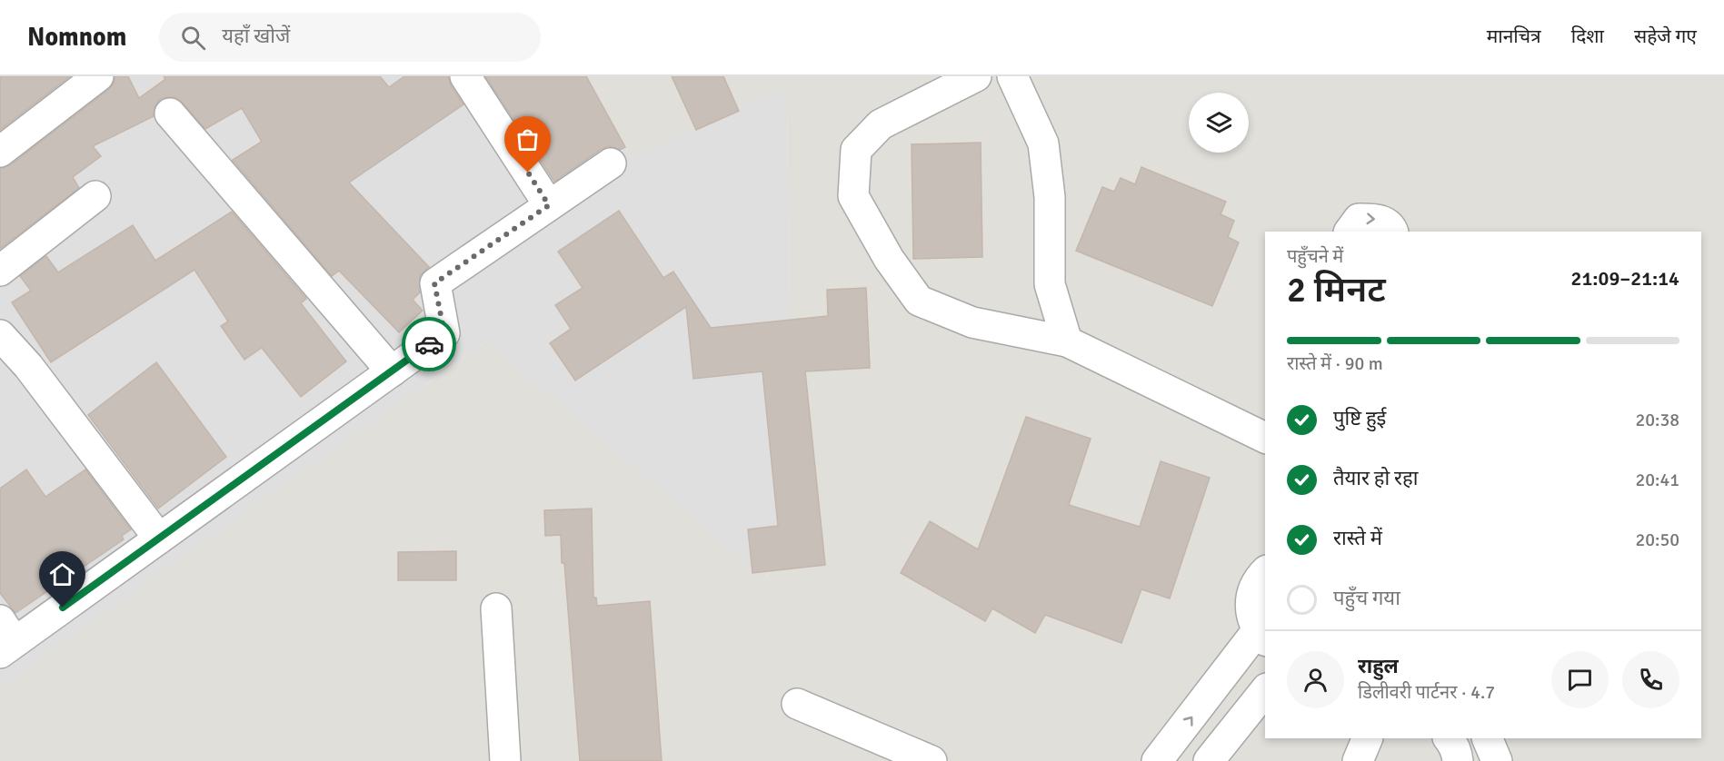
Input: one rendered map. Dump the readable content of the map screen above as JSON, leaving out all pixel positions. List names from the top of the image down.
{
  "page": {
    "header": "Nomnom",
    "search": "यहाँ खोजें",
    "nav": ["मानचित्र", "दिशा", "सहेजे गए"],
    "heading": ["2 मिनट", "पहुँचने में", "21:09–21:14"],
    "panel": ["राहुल", "डिलीवरी पार्टनर · 4.7"],
    "bar": "रास्ते में · 90 m",
    "list": [
      ["पुष्टि हुई", "20:38"],
      ["तैयार हो रहा", "20:41"],
      ["रास्ते में", "20:50"],
      "पहुँच गया"
    ]
  }
}
